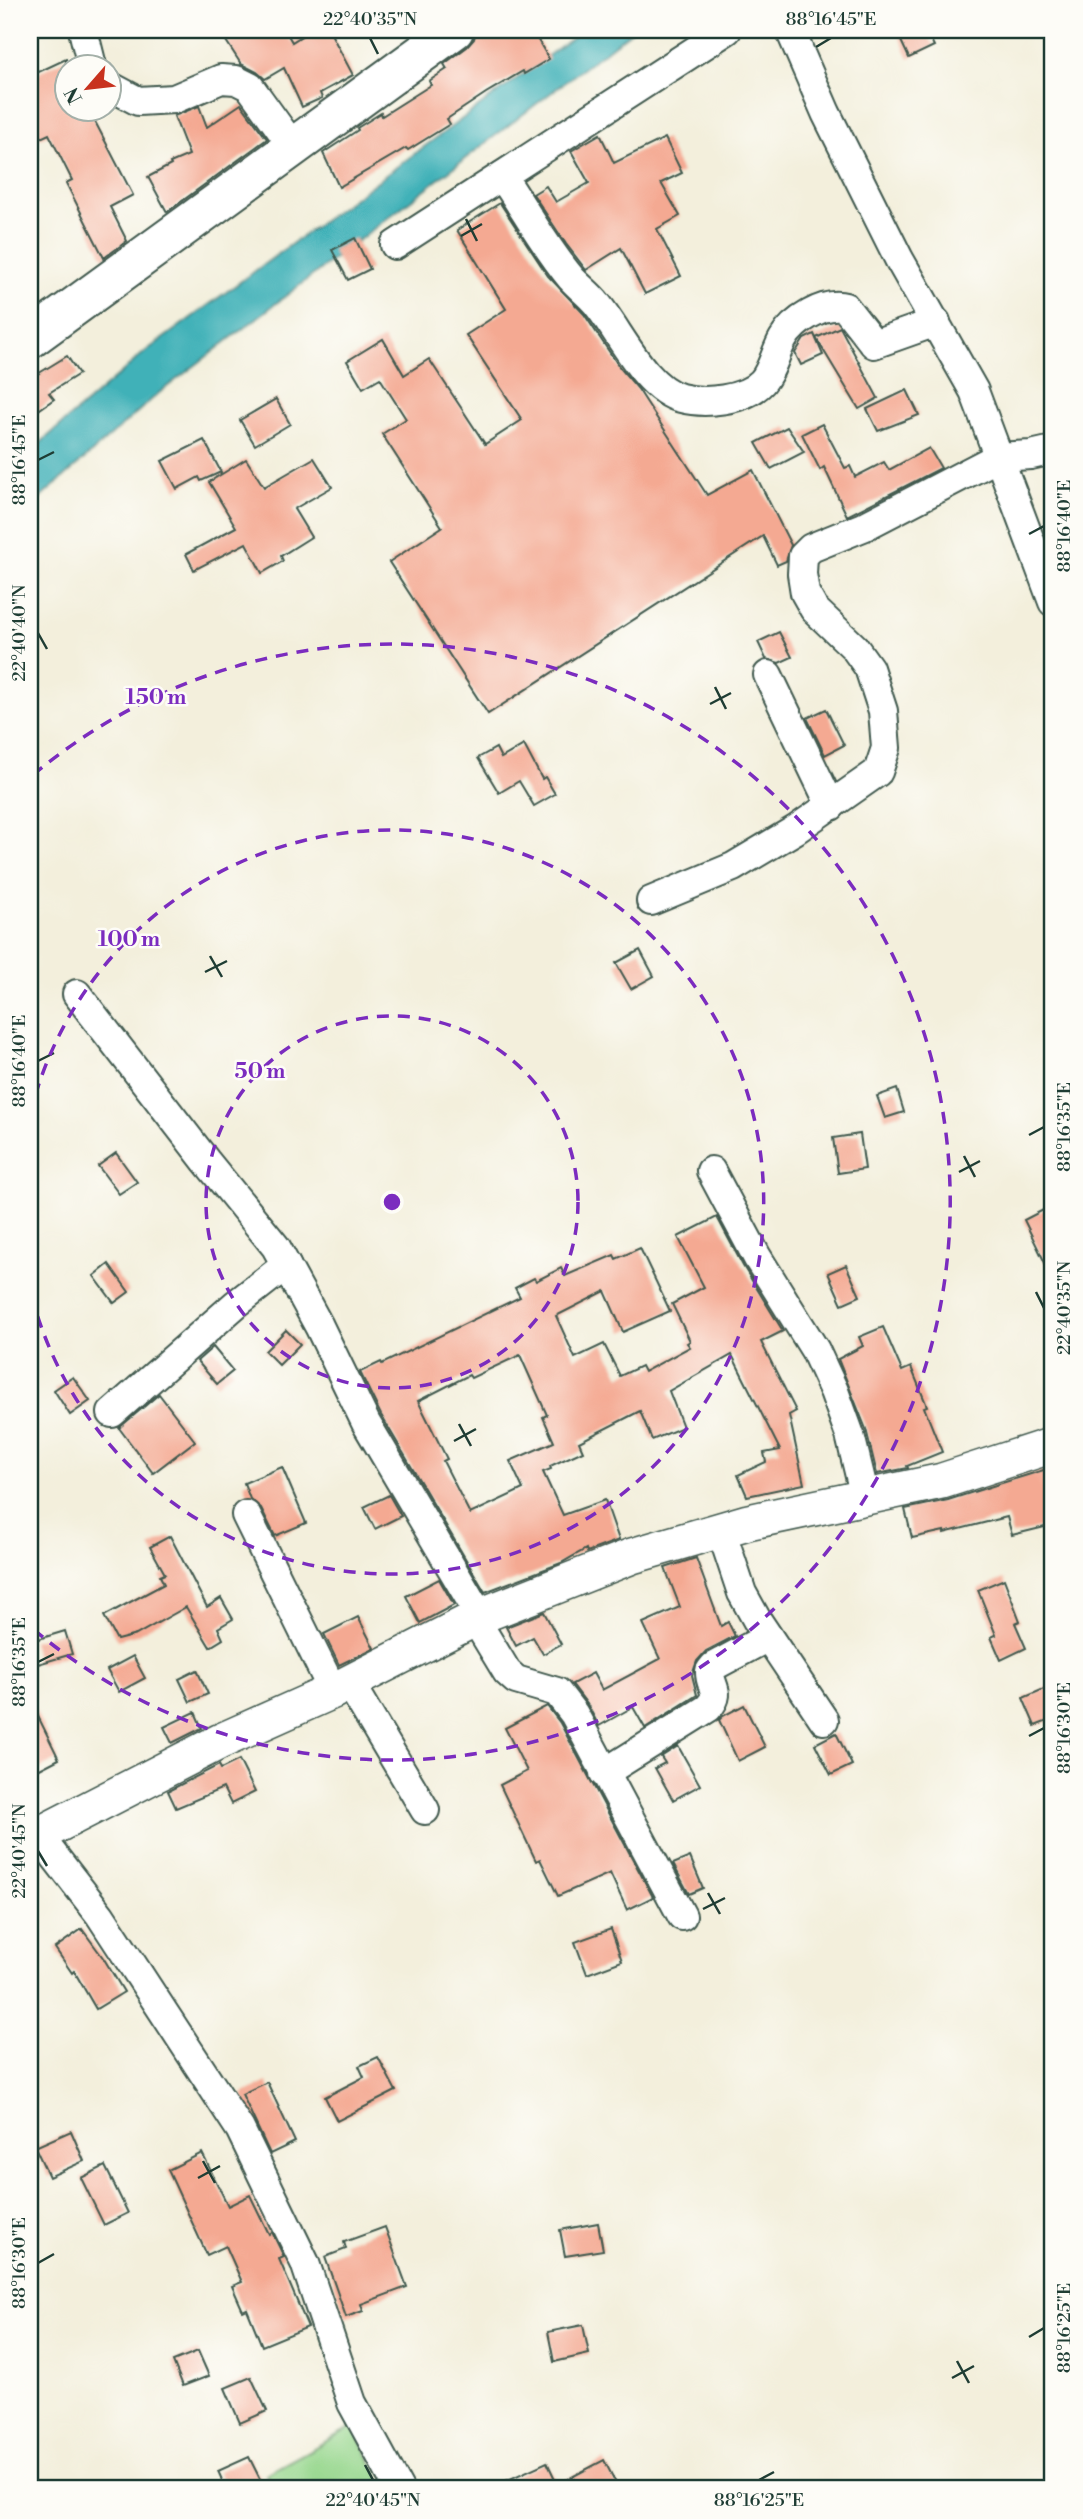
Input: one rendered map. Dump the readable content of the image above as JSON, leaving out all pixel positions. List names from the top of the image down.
{
  "north": "bottom left",
  "coordinates": [
    "22°40'35\"N",
    "88°16'45\"E",
    "88°16'40\"E",
    "22°40'40\"N",
    "88°16'35\"E",
    "88°16'30\"E",
    "22°40'45\"N",
    "88°16'25\"E"
  ],
  "rings": ["150 m", "100 m", "50 m"]
}
